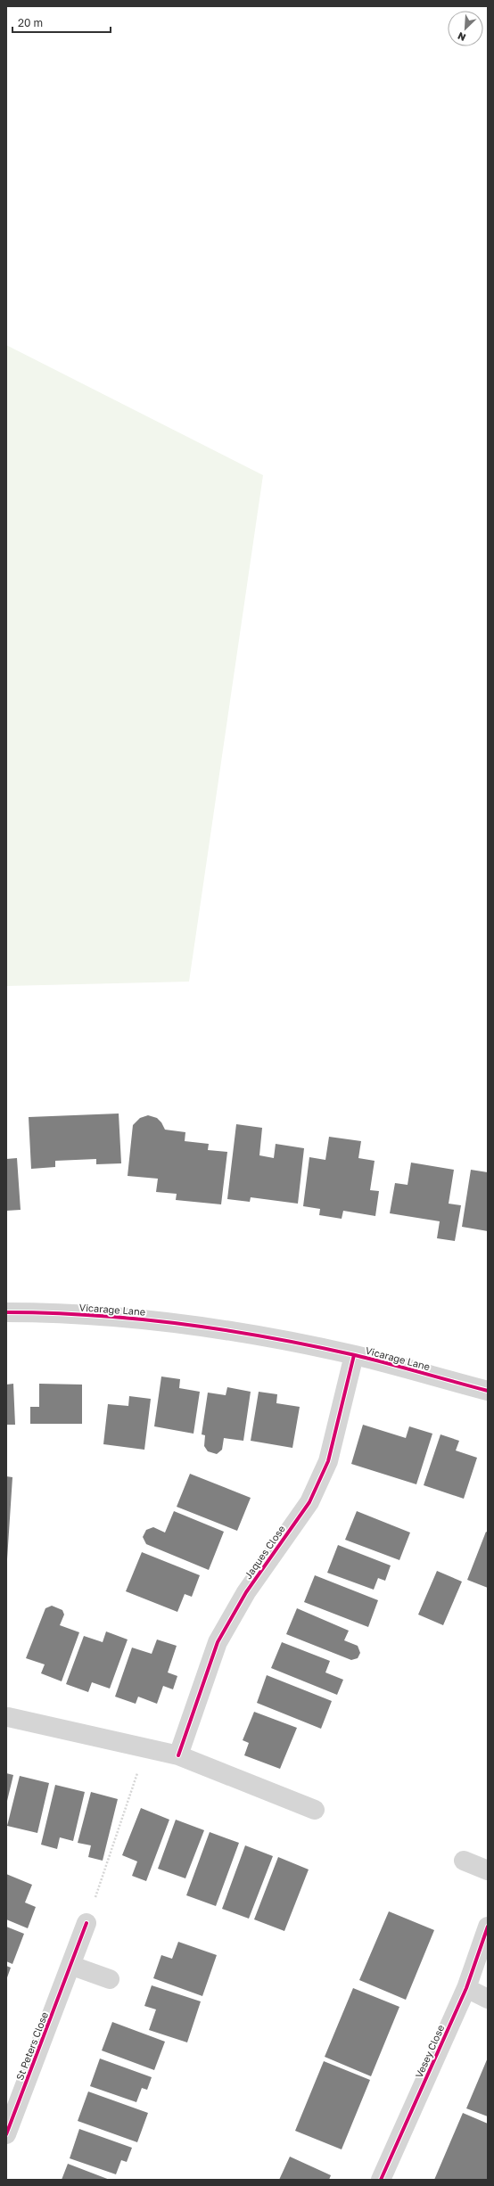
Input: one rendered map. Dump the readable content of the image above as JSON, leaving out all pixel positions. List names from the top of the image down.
{
  "streets": {
    "street": [
      "Vicarage Lane",
      "Jaques Close",
      "St Peters Close",
      "Vesey Close"
    ]
  },
  "crossings": [
    ["Vicarage Lane", "Jaques Close"]
  ],
  "scale_bar": "20 m",
  "north": "bottom left"
}
